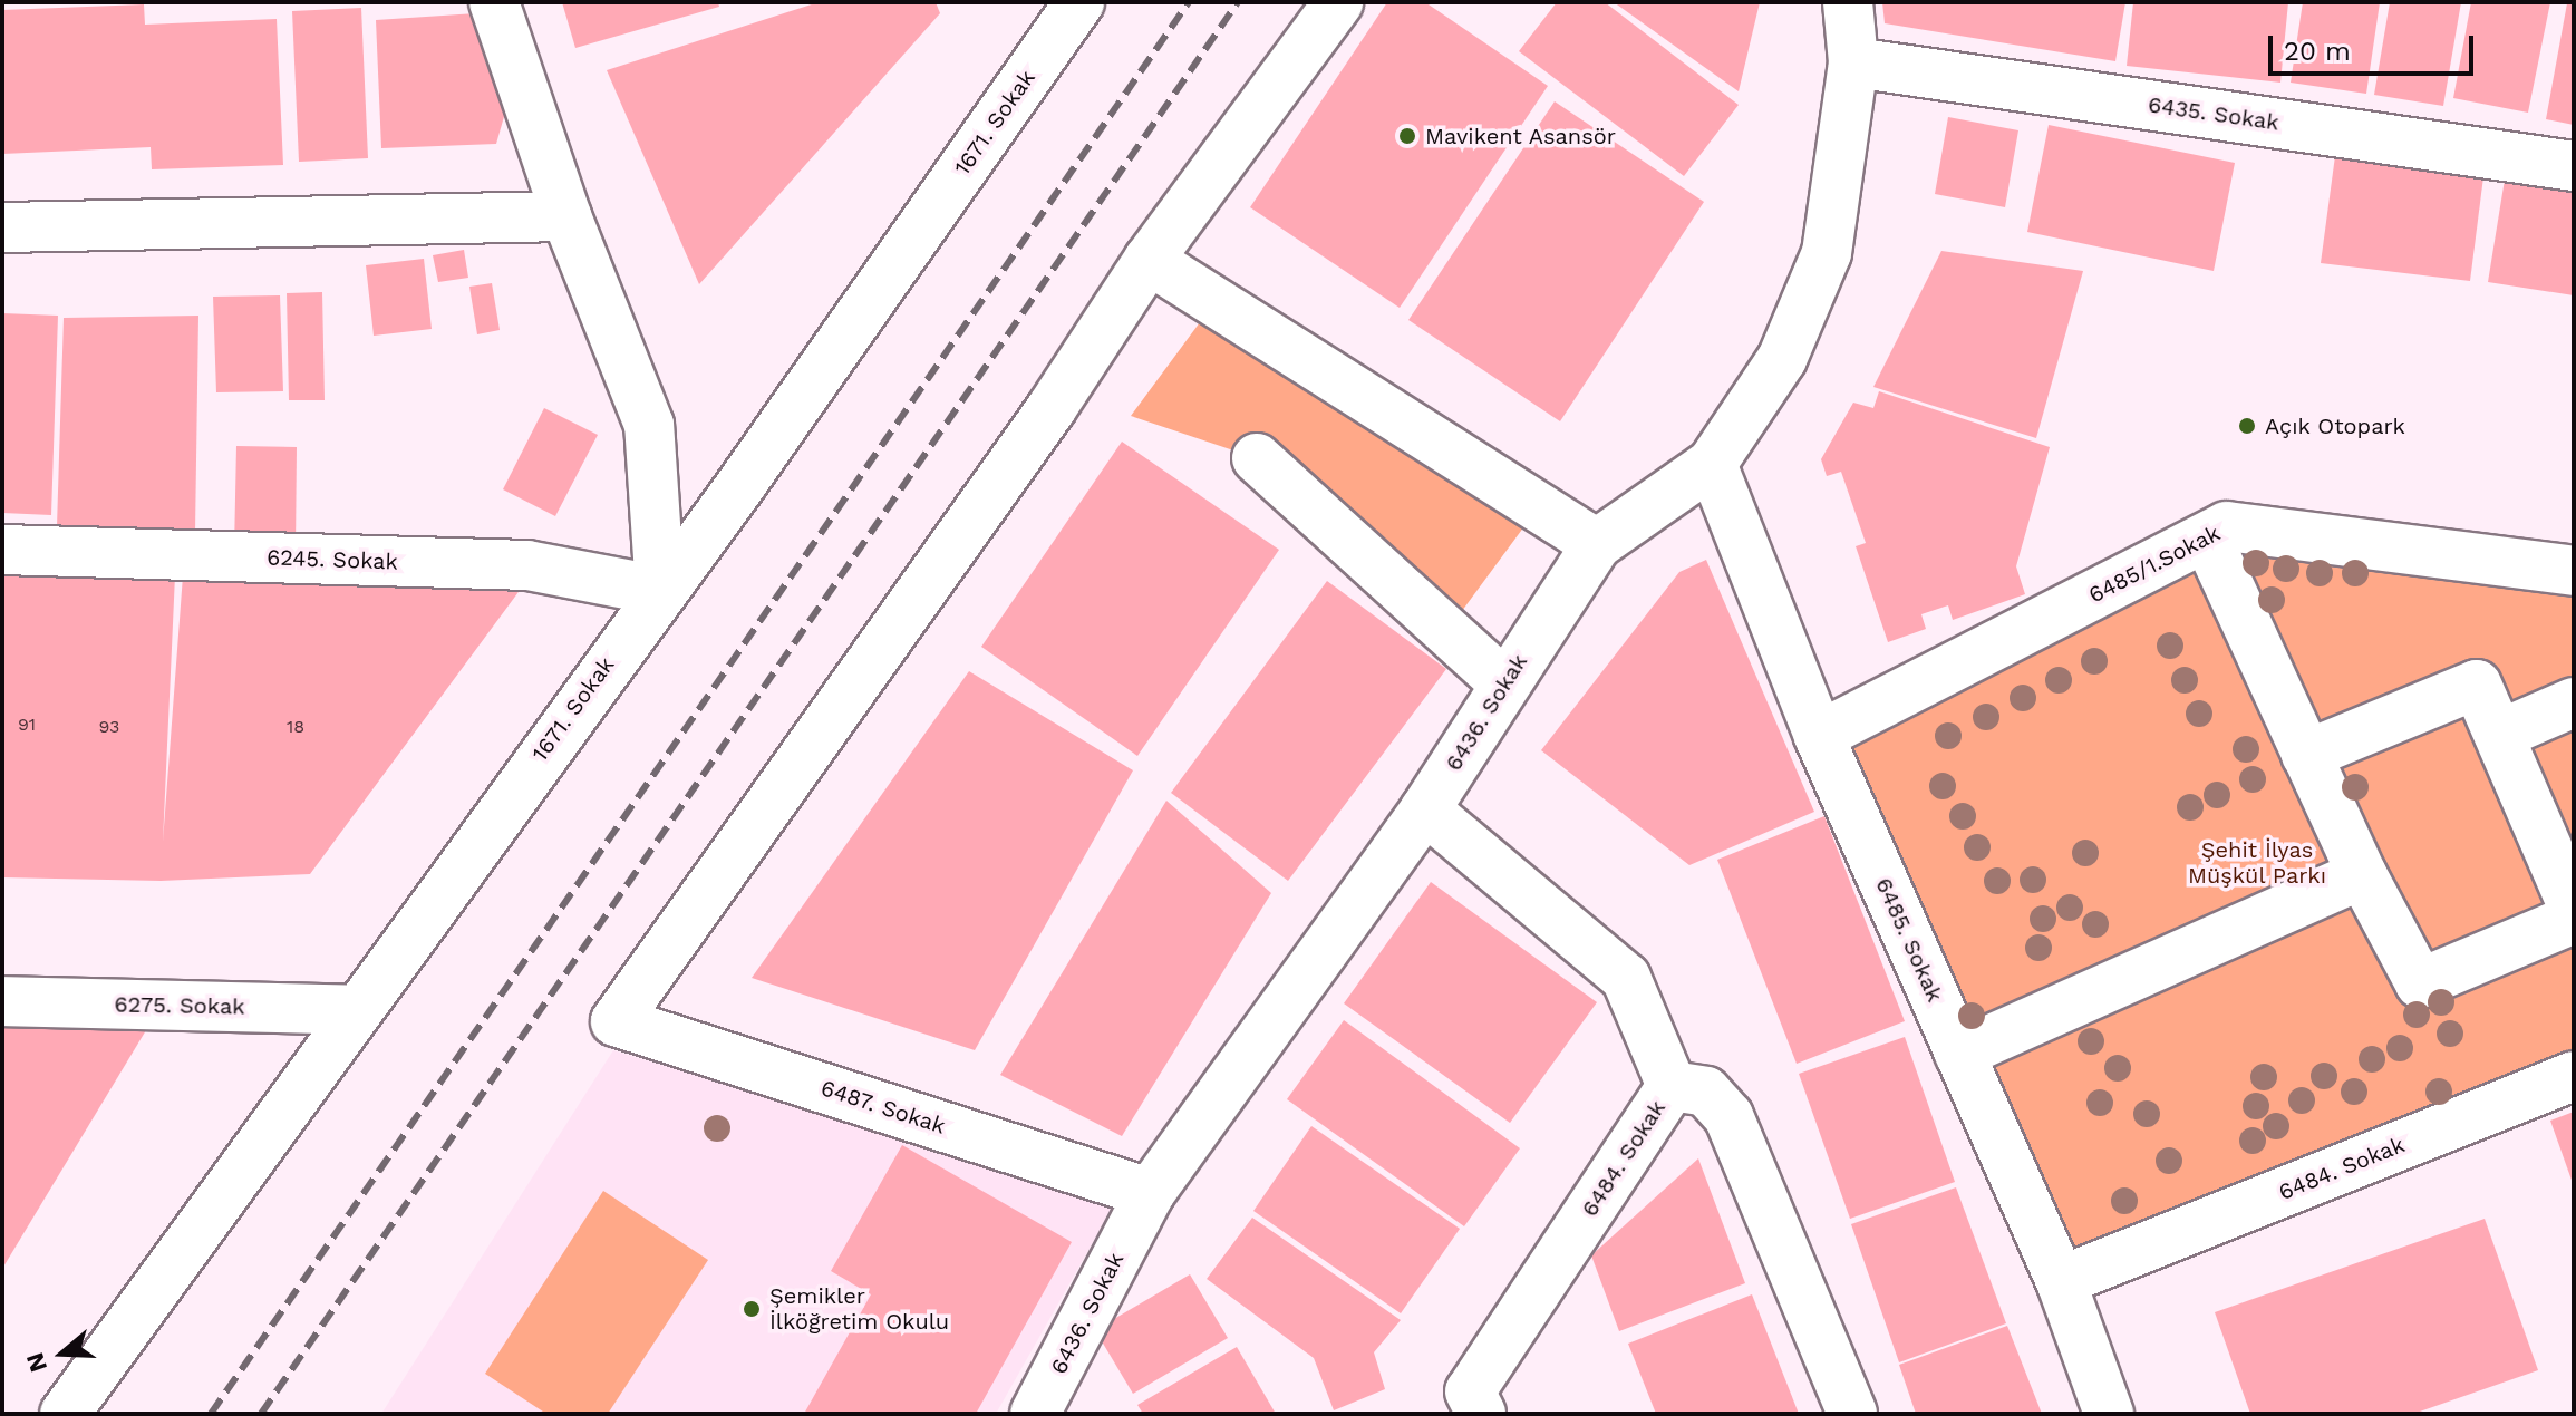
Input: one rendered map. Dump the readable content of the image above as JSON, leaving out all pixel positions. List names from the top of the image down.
{
  "streets": {
    "street": [
      "6435. Sokak",
      "1671. Sokak",
      "6245. Sokak",
      "6485/1.Sokak",
      "6436. Sokak",
      "6485. Sokak",
      "6275. Sokak",
      "6487. Sokak",
      "6484. Sokak"
    ]
  },
  "crossings": [
    ["6435. Sokak", "6436. Sokak"],
    ["1671. Sokak", "6245. Sokak"],
    ["1671. Sokak", "6275. Sokak"],
    ["6485/1.Sokak", "6485. Sokak"],
    ["6436. Sokak", "6485. Sokak"],
    ["6436. Sokak", "6487. Sokak"],
    ["6436. Sokak", "6484. Sokak"],
    ["6485. Sokak", "6484. Sokak"]
  ],
  "parks": ["Şehit İlyas Müşkül Parkı"],
  "places": ["Mavikent Asansör", "Açık Otopark", "Şemikler İlköğretim Okulu"],
  "house_numbers": ["91", "93", "18"],
  "scale_bar": "20 m",
  "north": "left"
}
